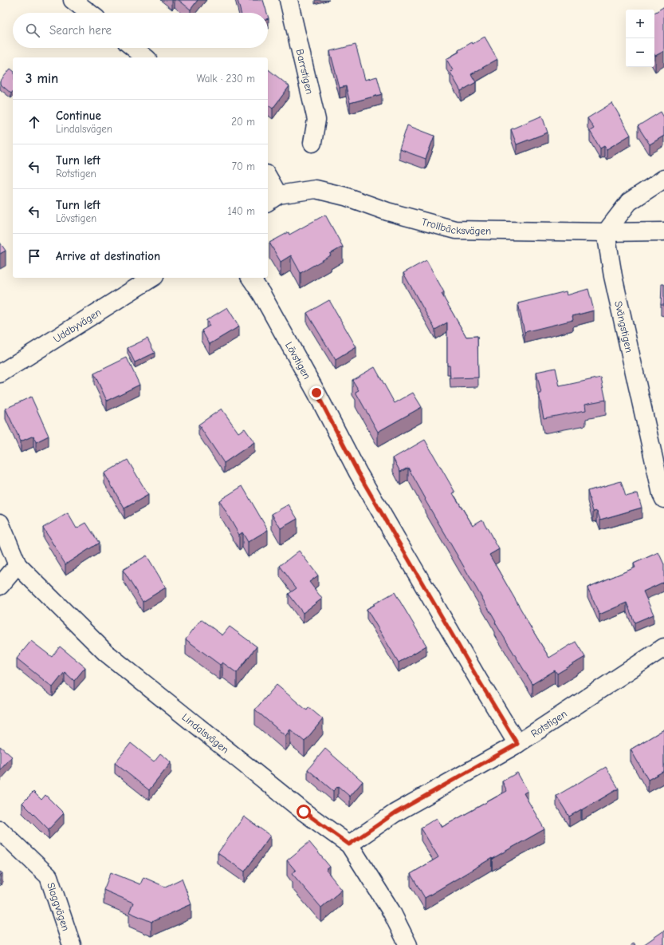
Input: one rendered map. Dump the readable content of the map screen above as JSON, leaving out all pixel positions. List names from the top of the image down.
{
  "streets": {
    "street": [
      "Barrstigen",
      "Trollbäcksvägen",
      "Uddbyvägen",
      "Svängstigen",
      "Lövstigen",
      "Rotstigen",
      "Lindalsvägen",
      "Slaggvägen"
    ]
  },
  "crossings": [
    ["Trollbäcksvägen", "Svängstigen"],
    ["Lövstigen", "Rotstigen"],
    ["Rotstigen", "Lindalsvägen"]
  ],
  "page": {
    "map_buttons": ["+", "−"],
    "search": "Search here",
    "heading": ["3 min", "Walk · 230 m"],
    "list": [
      ["Continue", "Lindalsvägen", "20 m"],
      ["Turn left", "Rotstigen", "70 m"],
      ["Turn left", "Lövstigen", "140 m"],
      "Arrive at destination"
    ]
  }
}
